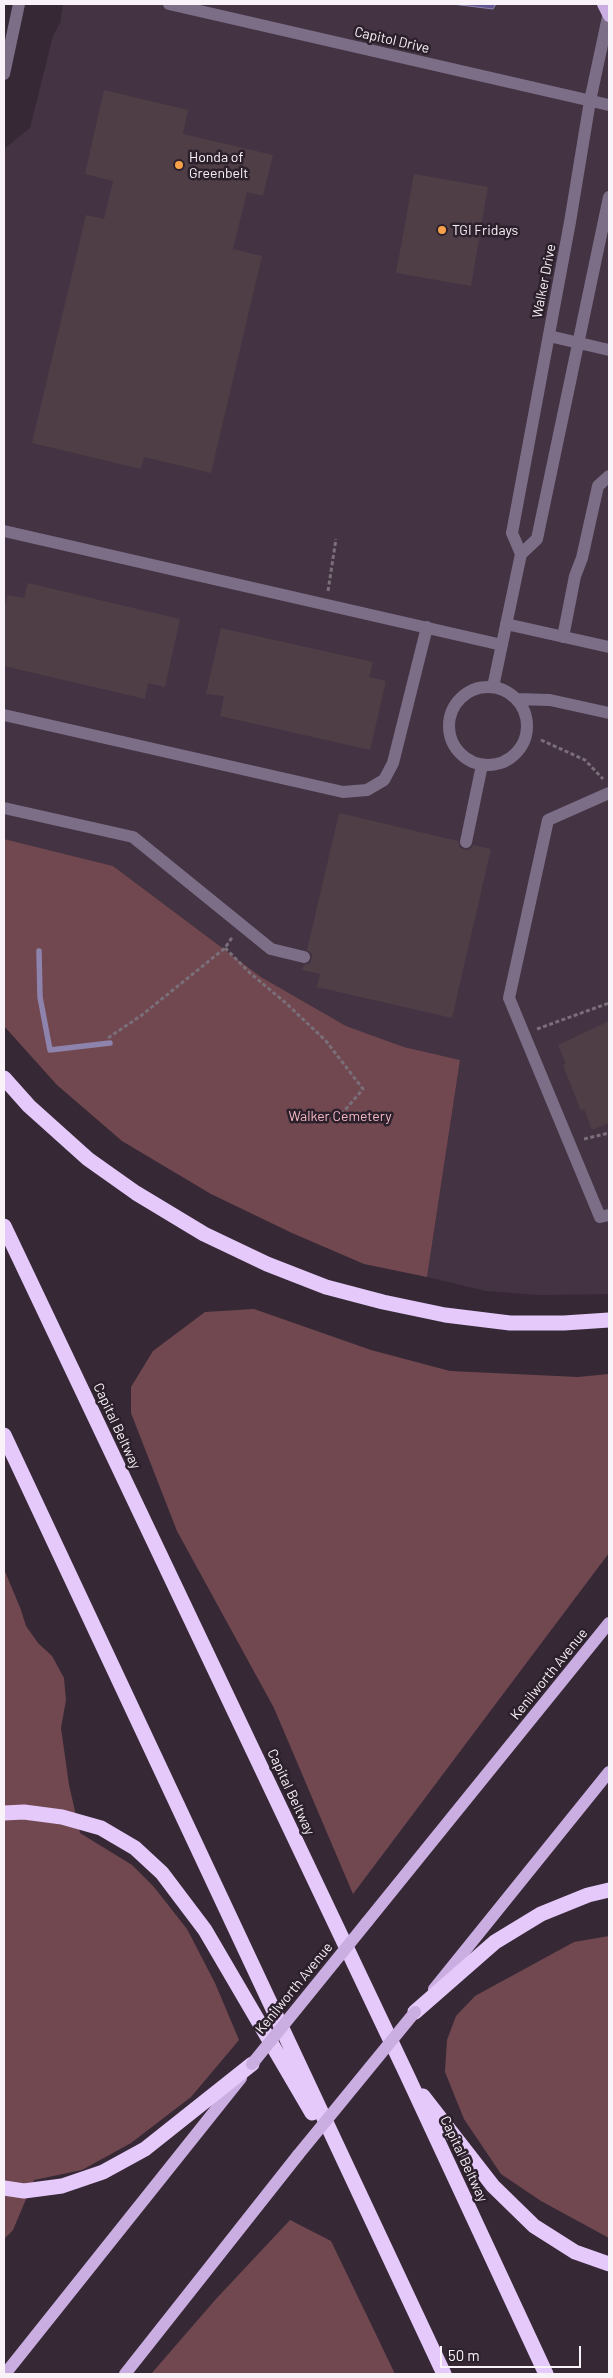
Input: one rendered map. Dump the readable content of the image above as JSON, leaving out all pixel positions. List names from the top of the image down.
{
  "streets": {
    "highway": ["Capital Beltway"],
    "main road": ["Kenilworth Avenue"],
    "street": ["Capitol Drive", "Walker Drive"]
  },
  "crossings": [
    ["Capitol Drive", "Walker Drive"]
  ],
  "parks": ["Walker Cemetery"],
  "places": ["Honda of Greenbelt", "TGI Fridays"],
  "scale_bar": "50 m"
}
